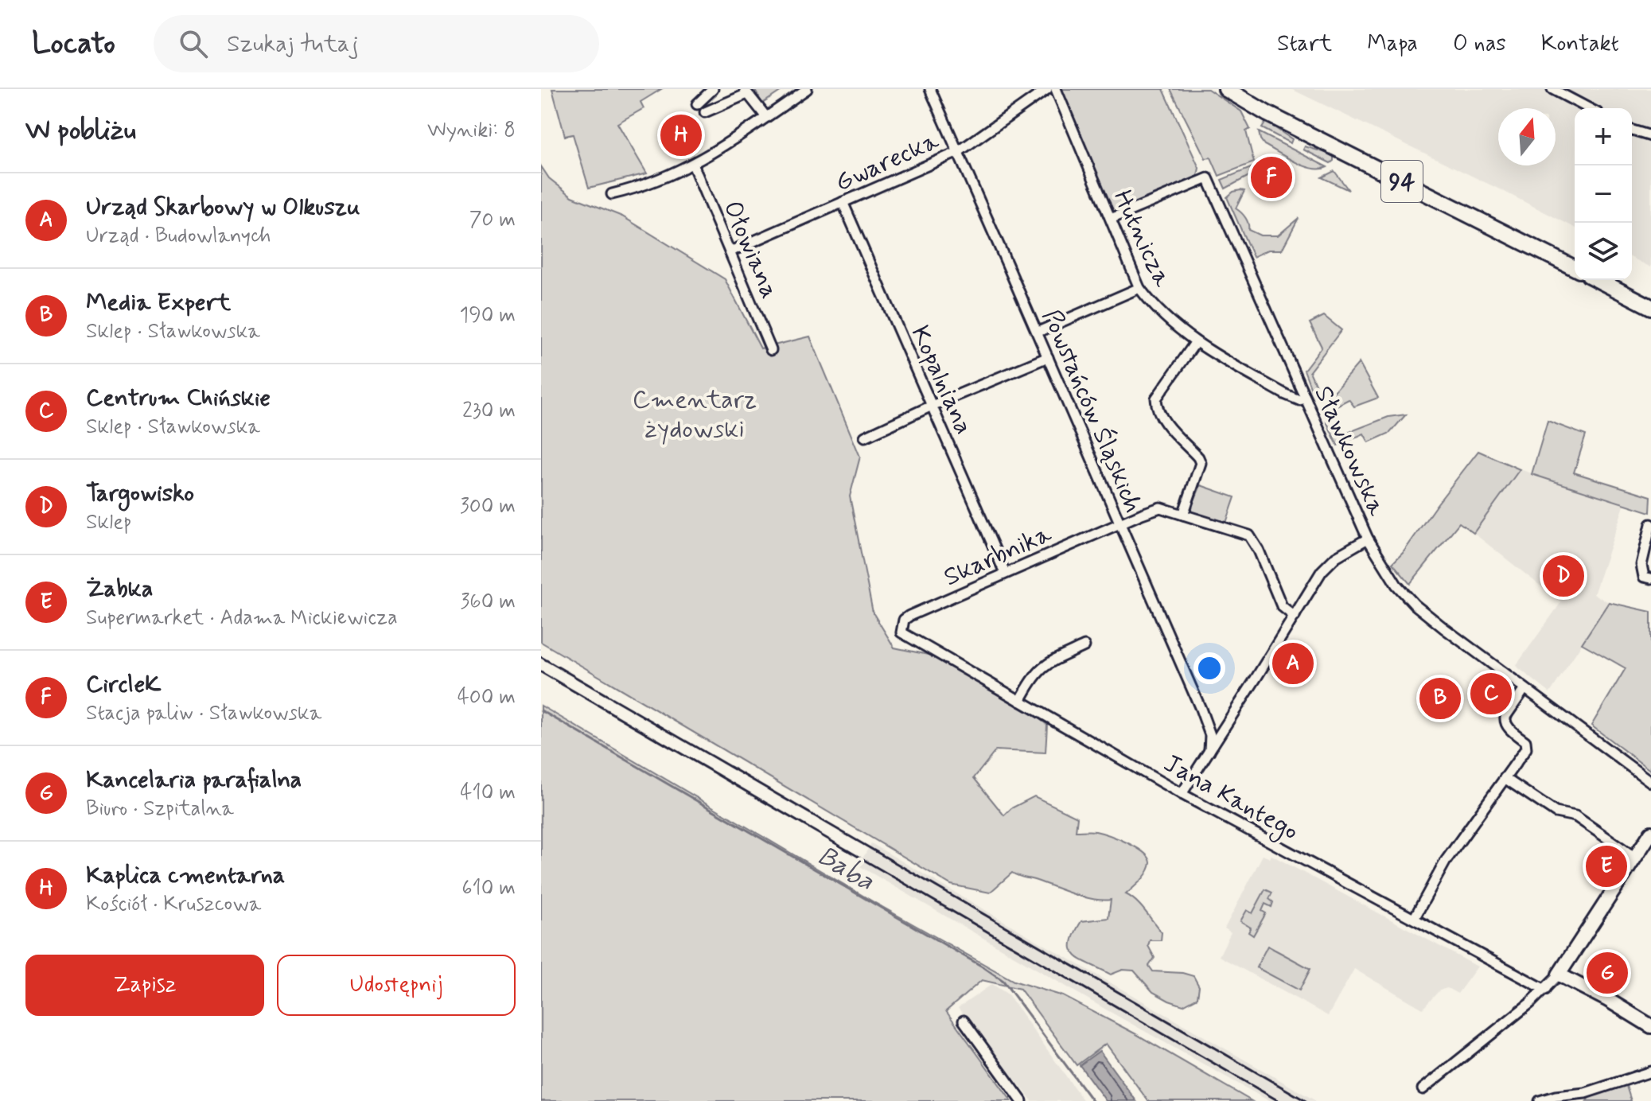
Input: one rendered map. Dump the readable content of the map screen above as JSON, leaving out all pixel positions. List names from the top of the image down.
{
  "streets": {
    "main road": ["94"],
    "street": [
      "Gwarecka",
      "Hutnicza",
      "Ołowiana",
      "Kopalniana",
      "Powstańców Śląskich",
      "Sławkowska",
      "Skarbnika",
      "Jana Kantego"
    ]
  },
  "crossings": [
    ["Gwarecka", "Ołowiana"],
    ["Gwarecka", "Kopalniana"],
    ["Gwarecka", "Powstańców Śląskich"],
    ["Hutnicza", "Sławkowska"],
    ["Kopalniana", "Skarbnika"],
    ["Powstańców Śląskich", "Skarbnika"],
    ["Skarbnika", "Jana Kantego"]
  ],
  "water": ["Baba"],
  "parks": ["Cmentarz żydowski"],
  "north": "top",
  "page": {
    "header": "Locato",
    "search": "Szukaj tutaj",
    "nav": [
      "Start",
      "Mapa",
      "O nas",
      "Kontakt"
    ],
    "heading": ["W pobliżu", "Wyniki: 8"],
    "map_buttons": ["+", "−"],
    "pins": [
      "H",
      "F",
      "D",
      "A",
      "C",
      "B",
      "E",
      "G"
    ],
    "list": [
      {
        "mark": "A",
        "name": "Urząd Skarbowy w Olkuszu",
        "note": "Urząd · Budowlanych",
        "value": "70 m"
      },
      {
        "mark": "B",
        "name": "Media Expert",
        "note": "Sklep · Sławkowska",
        "value": "190 m"
      },
      {
        "mark": "C",
        "name": "Centrum Chińskie",
        "note": "Sklep · Sławkowska",
        "value": "230 m"
      },
      {
        "mark": "D",
        "name": "Targowisko",
        "note": "Sklep",
        "value": "300 m"
      },
      {
        "mark": "E",
        "name": "Żabka",
        "note": "Supermarket · Adama Mickiewicza",
        "value": "360 m"
      },
      {
        "mark": "F",
        "name": "CircleK",
        "note": "Stacja paliw · Sławkowska",
        "value": "400 m"
      },
      {
        "mark": "G",
        "name": "Kancelaria parafialna",
        "note": "Biuro · Szpitalna",
        "value": "410 m"
      },
      {
        "mark": "H",
        "name": "Kaplica cmentarna",
        "note": "Kościół · Kruszcowa",
        "value": "610 m"
      }
    ],
    "buttons": ["Zapisz", "Udostępnij"]
  }
}
